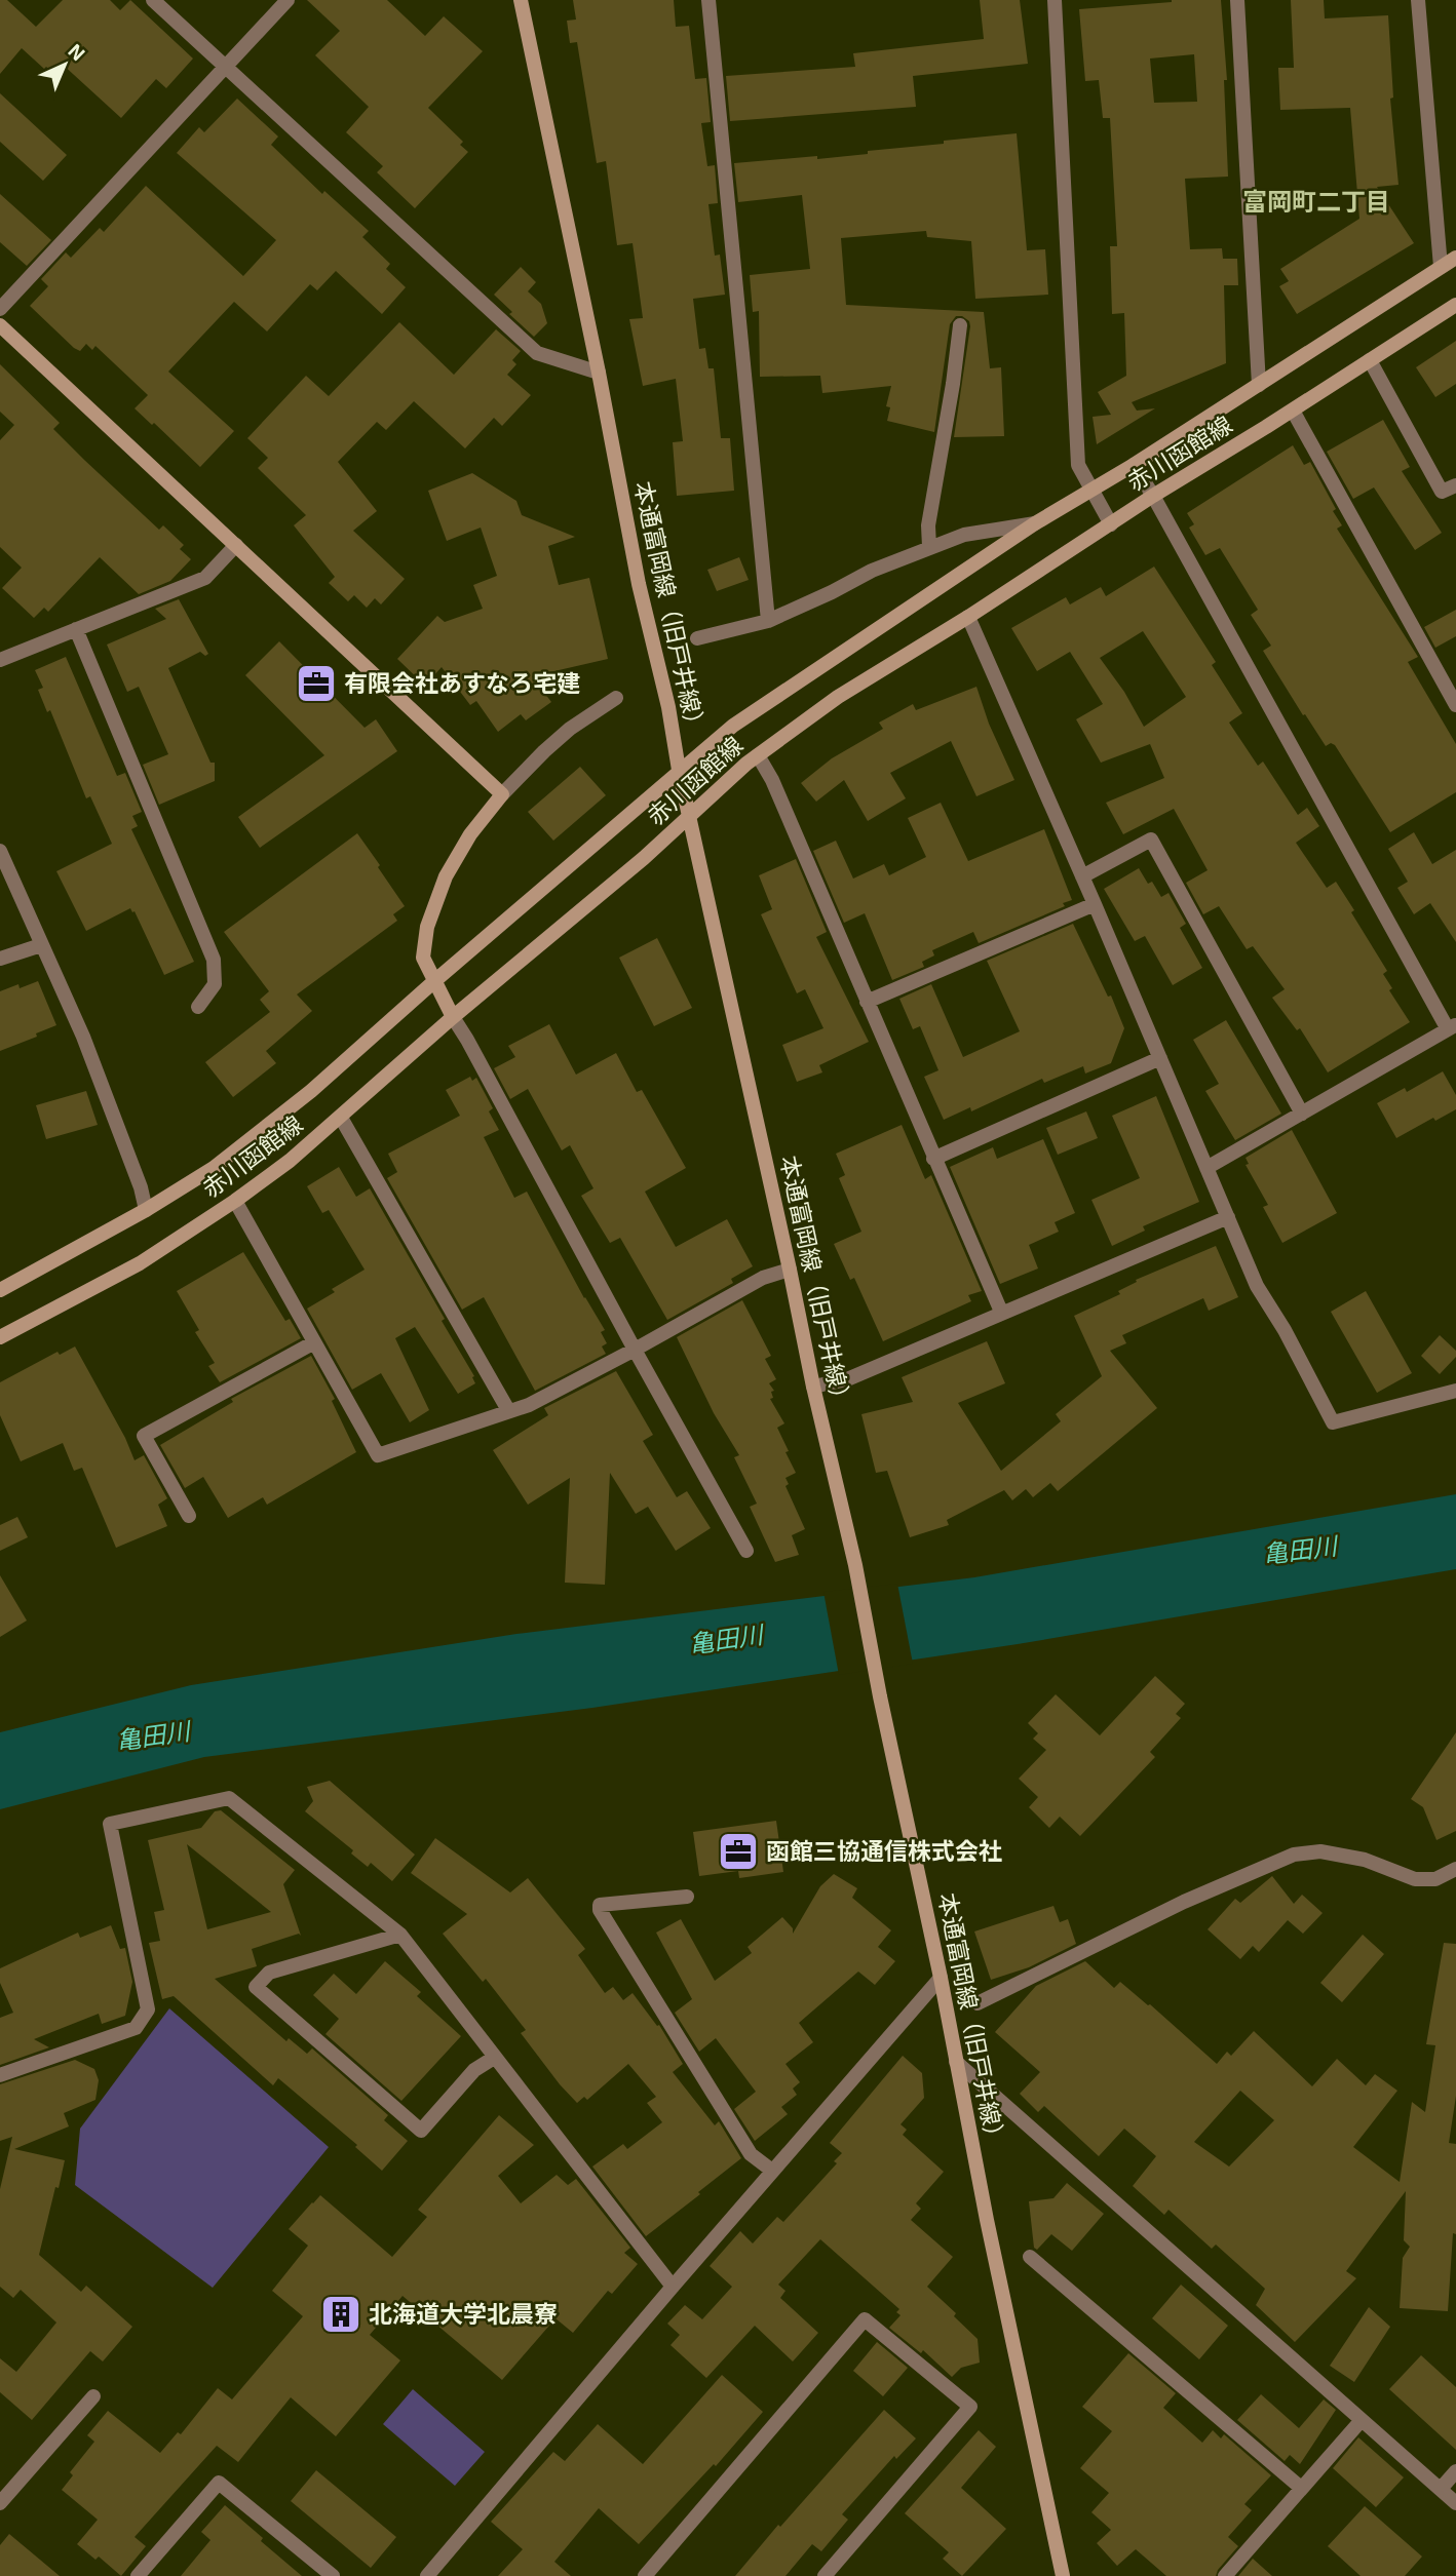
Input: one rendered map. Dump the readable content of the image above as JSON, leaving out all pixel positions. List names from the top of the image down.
{
  "streets": {
    "main road": ["赤川函館線", "本通富岡線（旧戸井線）"]
  },
  "crossings": [
    ["赤川函館線", "本通富岡線（旧戸井線）"]
  ],
  "districts": ["富岡町二丁目"],
  "water": ["亀田川"],
  "places": {
    "office": ["有限会社あすなろ宅建", "函館三協通信株式会社"],
    "building": ["北海道大学北晨寮"]
  },
  "north": "top right"
}
